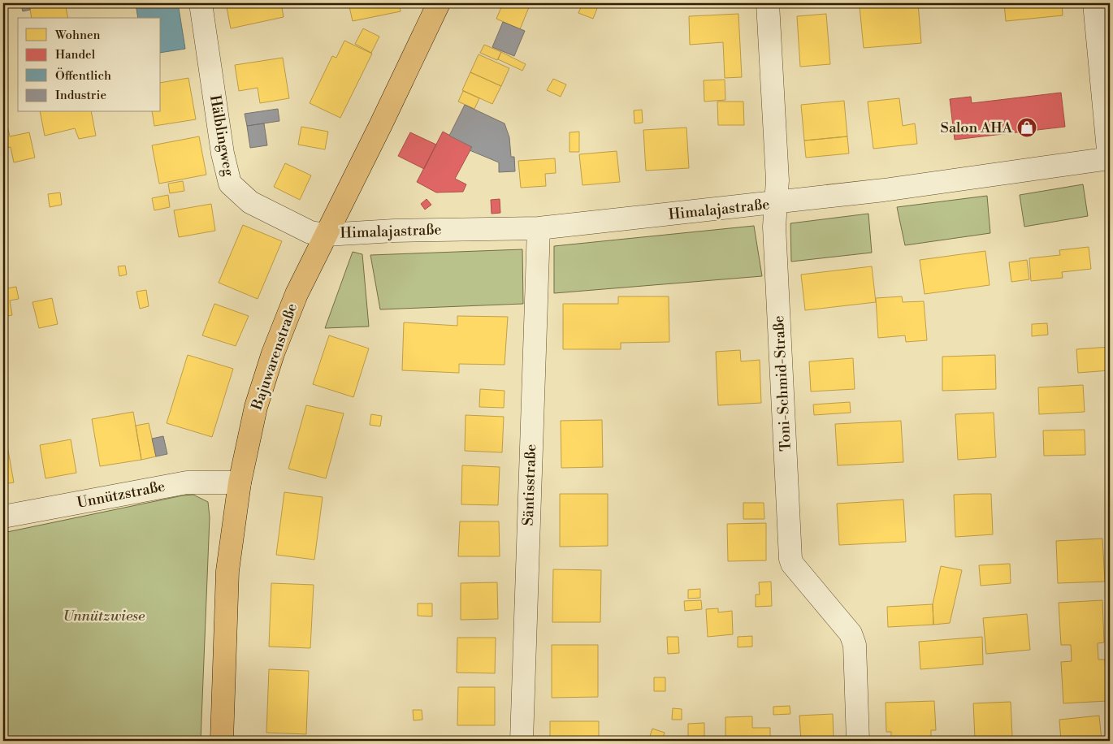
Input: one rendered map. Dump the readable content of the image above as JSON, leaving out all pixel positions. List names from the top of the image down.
{
  "streets": {
    "main road": ["Bajuwarenstraße"],
    "street": [
      "Hälblingweg",
      "Himalajastraße",
      "Toni-Schmid-Straße",
      "Säntisstraße",
      "Unnützstraße"
    ]
  },
  "crossings": [
    ["Hälblingweg", "Himalajastraße"],
    ["Hälblingweg", "Bajuwarenstraße"],
    ["Himalajastraße", "Bajuwarenstraße"],
    ["Himalajastraße", "Toni-Schmid-Straße"],
    ["Himalajastraße", "Säntisstraße"],
    ["Bajuwarenstraße", "Unnützstraße"]
  ],
  "parks": ["Unnützwiese"],
  "places": {
    "shop": ["Salon AHA"]
  },
  "legend": [
    "Wohnen",
    "Handel",
    "Öffentlich",
    "Industrie"
  ]
}
